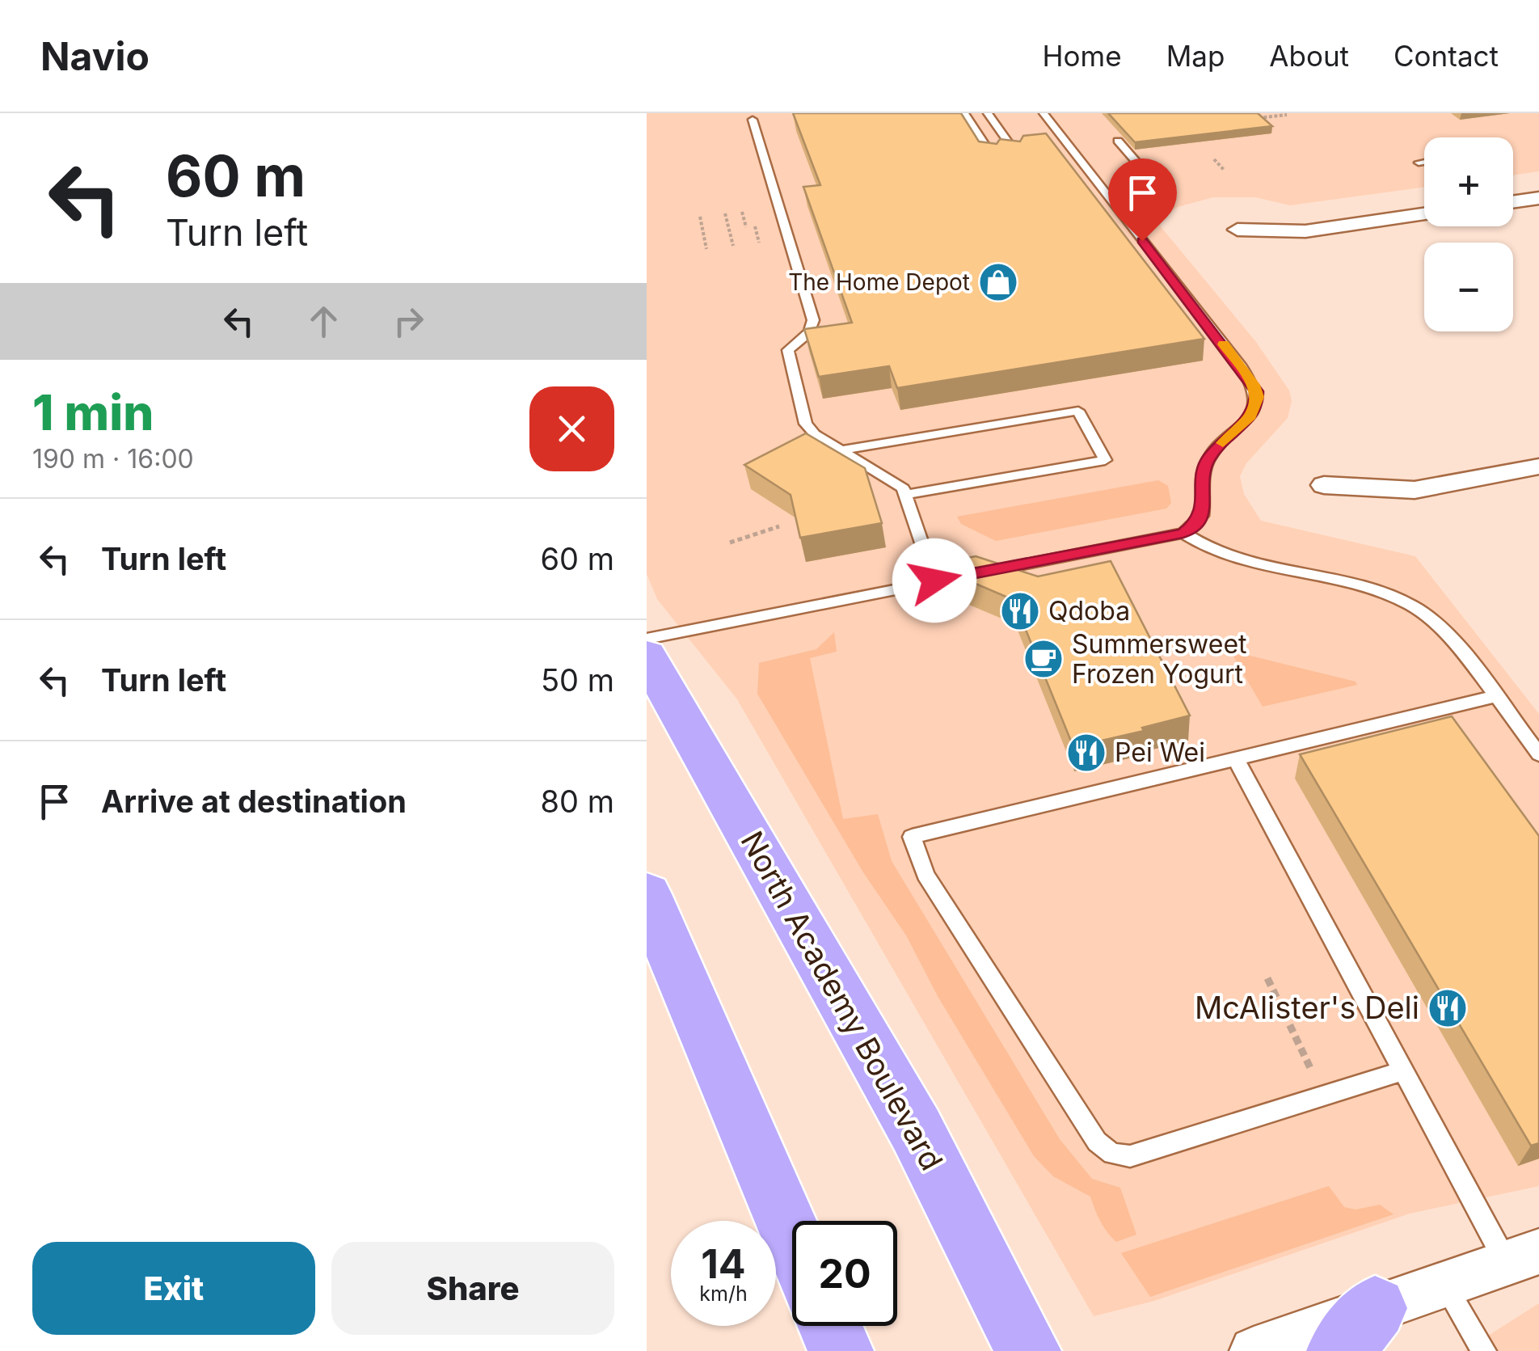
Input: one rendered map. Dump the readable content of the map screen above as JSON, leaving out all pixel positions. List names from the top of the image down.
{
  "streets": {
    "highway": ["North Academy Boulevard"]
  },
  "places": {
    "shop": ["The Home Depot"],
    "restaurant": ["Qdoba", "Pei Wei", "McAlister's Deli"],
    "cafe": ["Summersweet Frozen Yogurt"]
  },
  "page": {
    "header": "Navio",
    "nav": [
      "Home",
      "Map",
      "About",
      "Contact"
    ],
    "turn": ["60 m", "Turn left"],
    "map_buttons": ["+", "−"],
    "heading": ["1 min", "190 m · 16:00"],
    "list": [
      {
        "name": "Turn left",
        "value": "60 m"
      },
      {
        "name": "Turn left",
        "value": "50 m"
      },
      {
        "name": "Arrive at destination",
        "value": "80 m"
      }
    ],
    "speed": "14 km/h",
    "limit": "20",
    "buttons": ["Exit", "Share"]
  }
}
